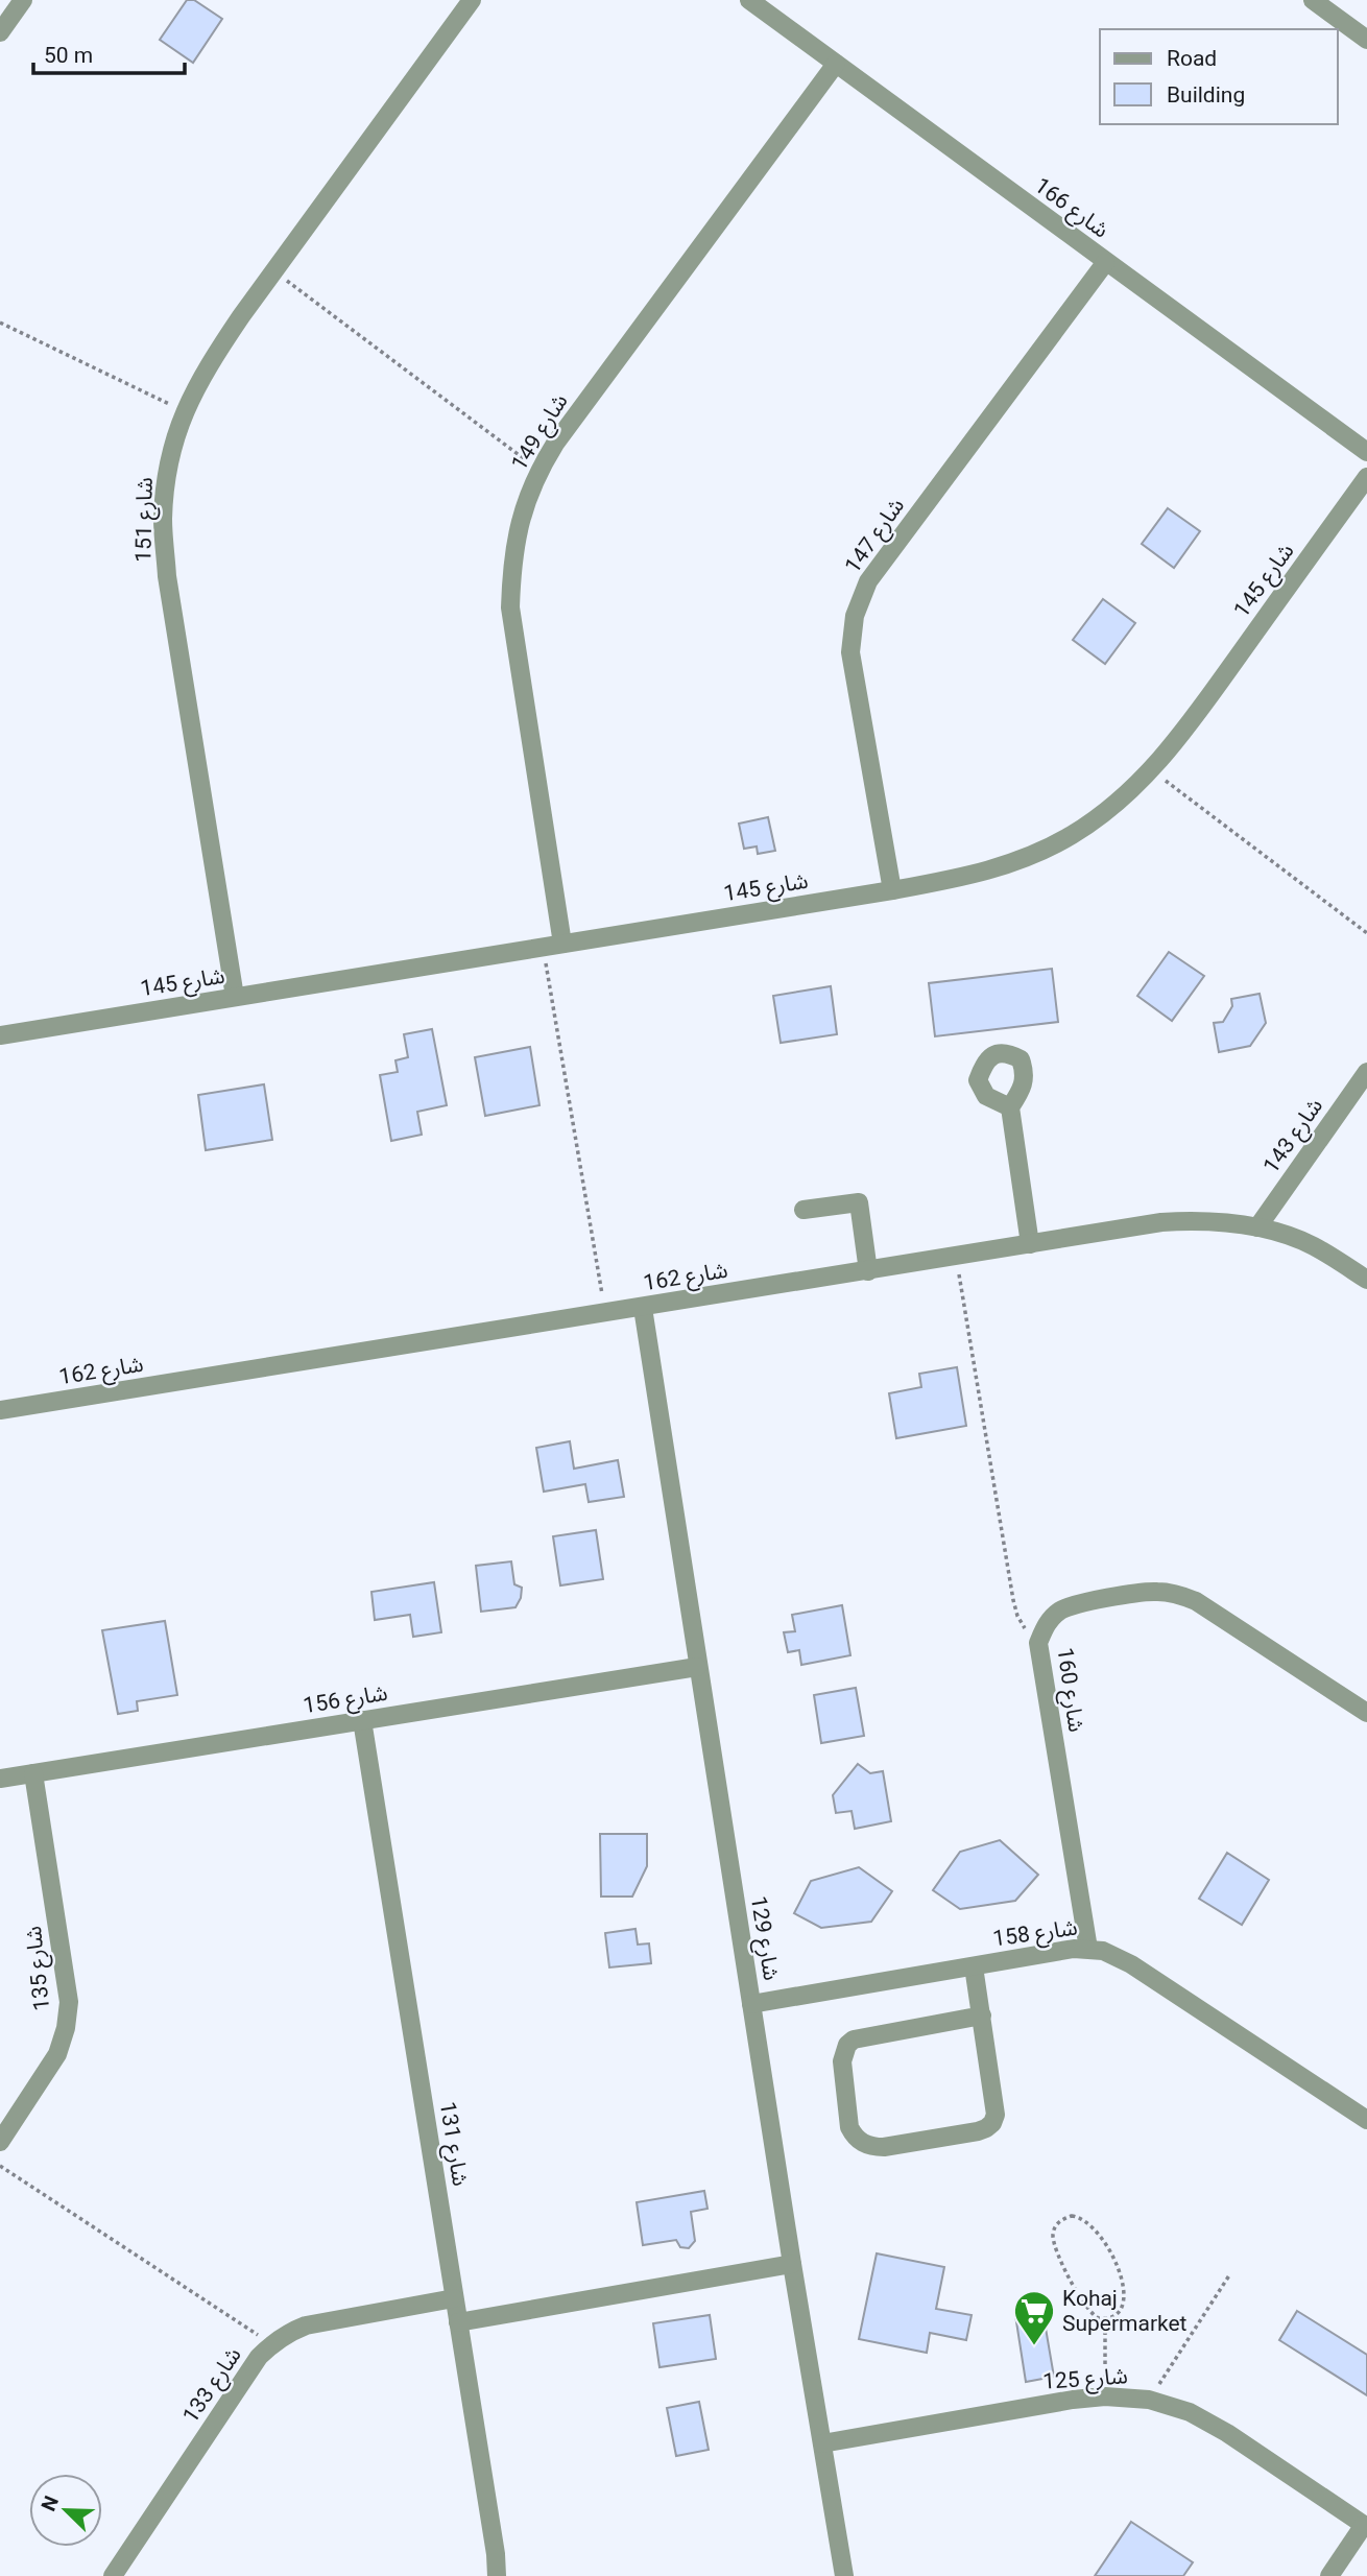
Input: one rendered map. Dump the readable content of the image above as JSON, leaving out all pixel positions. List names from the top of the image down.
{
  "streets": {
    "street": [
      "شارع 166",
      "شارع 149",
      "شارع 151",
      "شارع 147",
      "شارع 145",
      "شارع 143",
      "شارع 162",
      "شارع 160",
      "شارع 156",
      "شارع 158",
      "شارع 129",
      "شارع 135",
      "شارع 131",
      "شارع 125",
      "شارع 133"
    ]
  },
  "crossings": [
    ["شارع 166", "شارع 149"],
    ["شارع 166", "شارع 147"],
    ["شارع 149", "شارع 145"],
    ["شارع 151", "شارع 145"],
    ["شارع 147", "شارع 145"],
    ["شارع 143", "شارع 162"],
    ["شارع 162", "شارع 129"],
    ["شارع 160", "شارع 158"],
    ["شارع 156", "شارع 129"],
    ["شارع 156", "شارع 135"],
    ["شارع 156", "شارع 131"],
    ["شارع 158", "شارع 129"],
    ["شارع 129", "شارع 125"],
    ["شارع 131", "شارع 133"]
  ],
  "places": {
    "supermarket": ["Kohaj Supermarket"]
  },
  "legend": ["Road", "Building"],
  "scale_bar": "50 m",
  "north": "top left"
}
